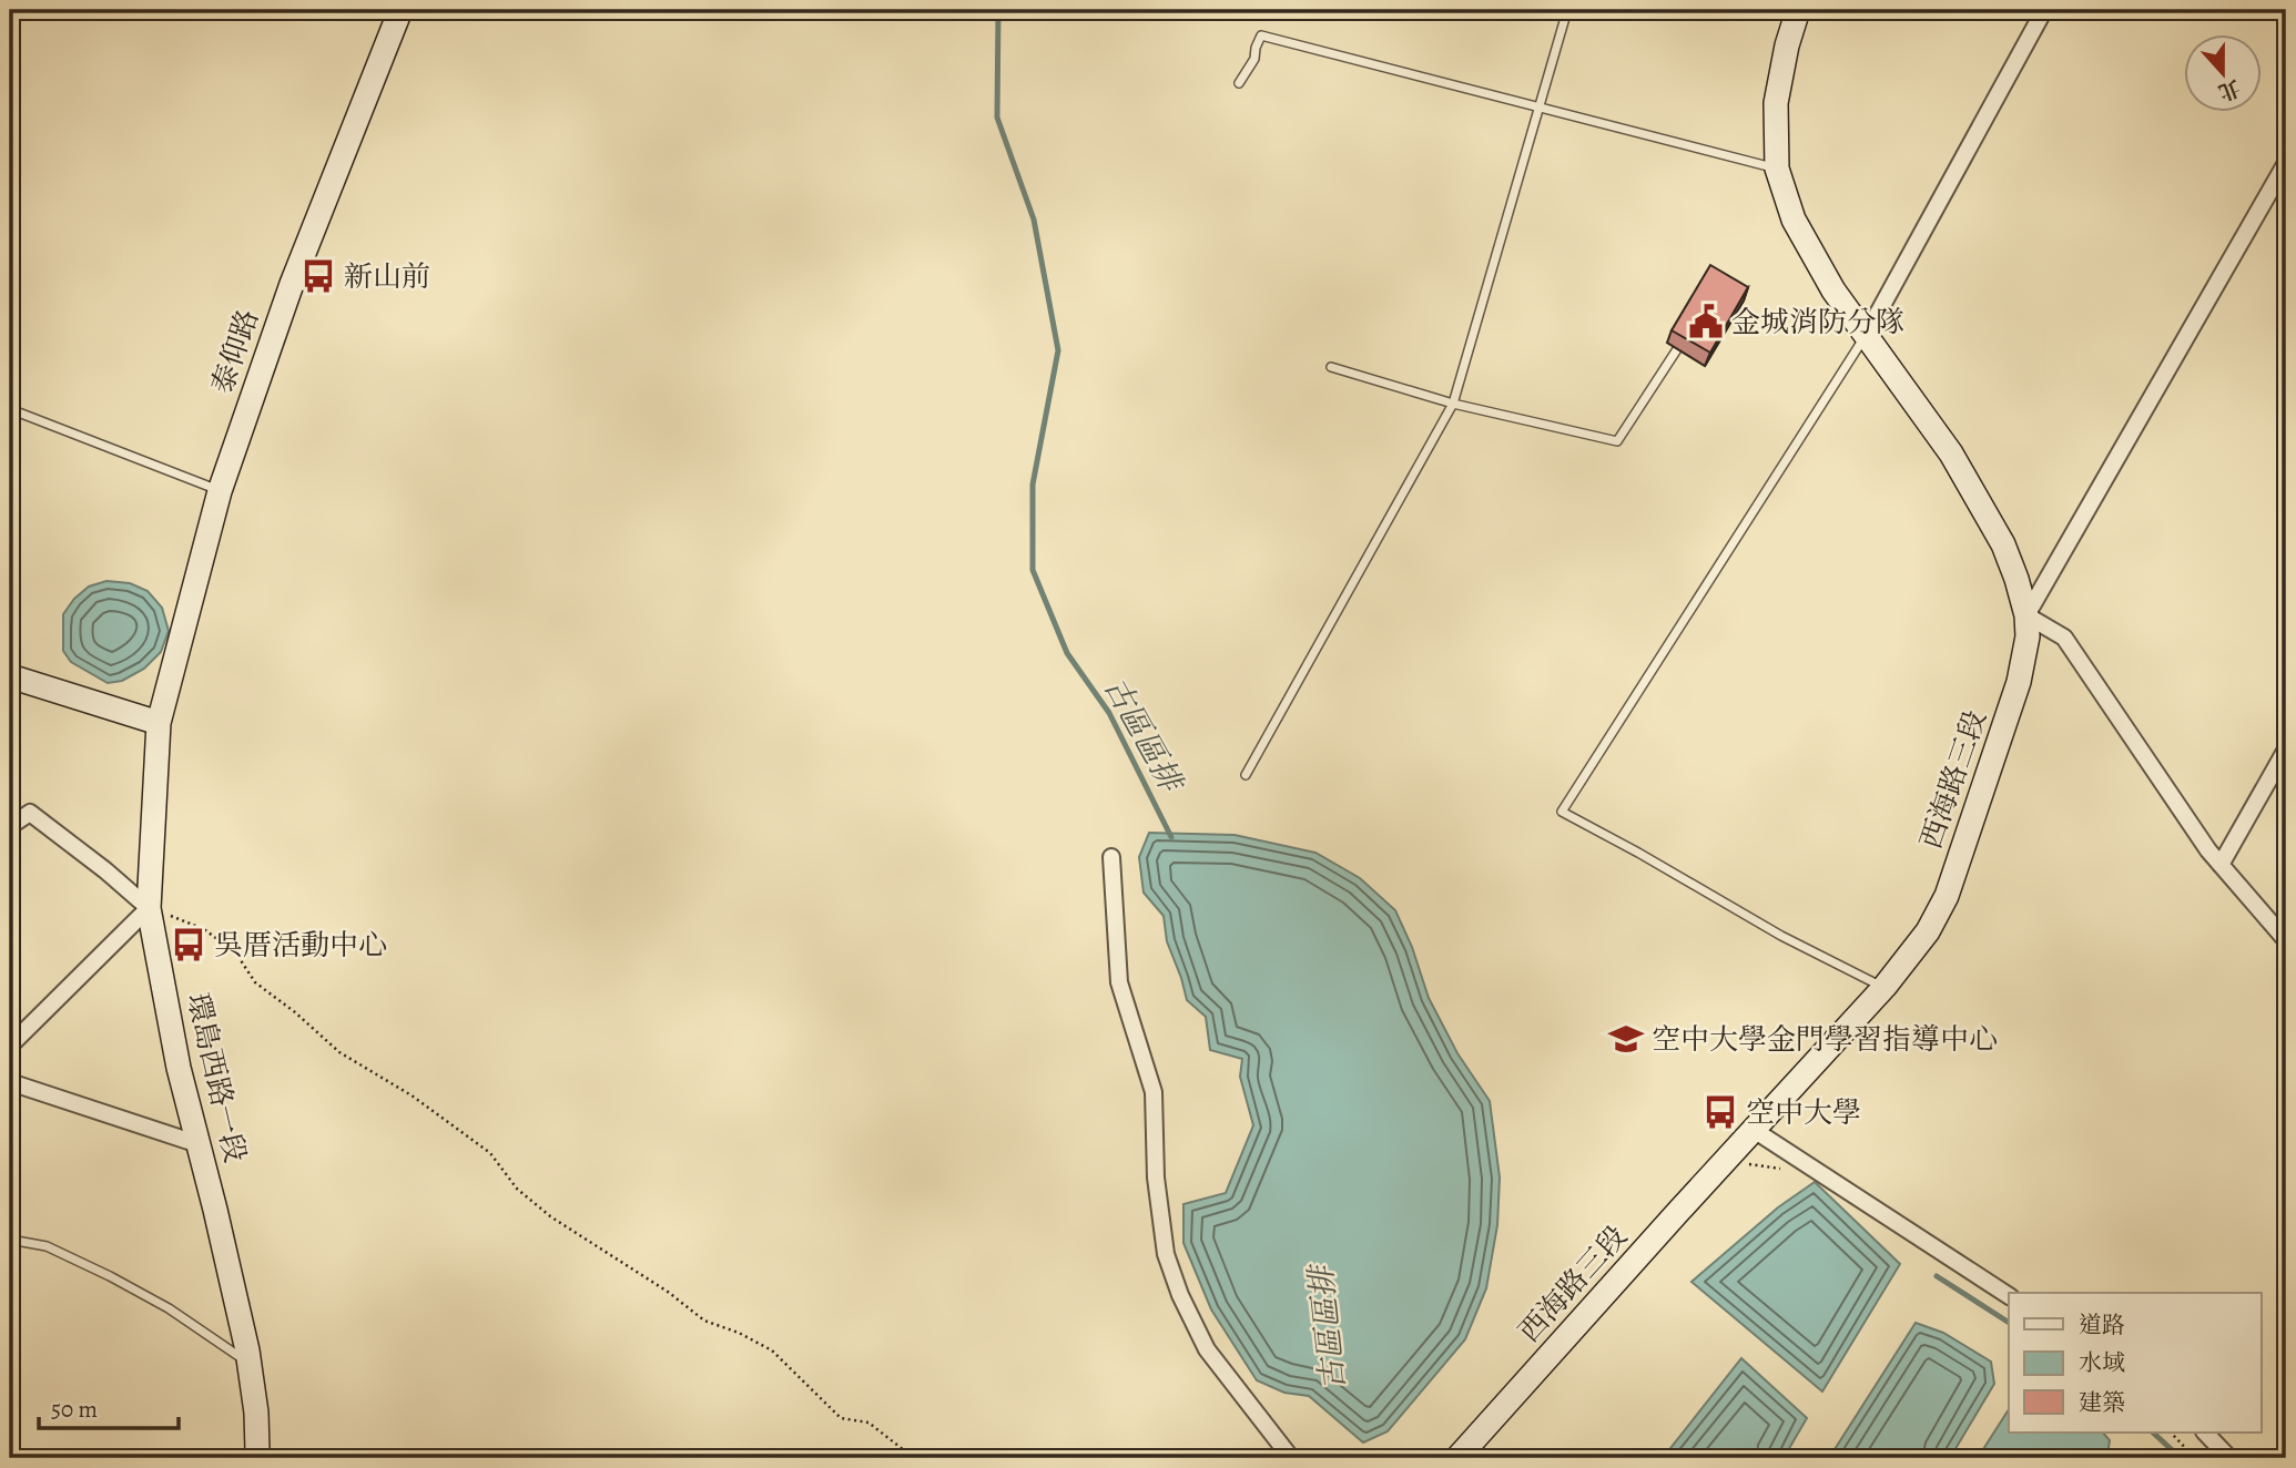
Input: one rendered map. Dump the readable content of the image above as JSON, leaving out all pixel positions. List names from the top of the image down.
{
  "streets": {
    "main road": ["泰仰路", "西海路三段", "環島西路一段"]
  },
  "crossings": [
    ["泰仰路", "環島西路一段"]
  ],
  "water": ["古區區排"],
  "places": {
    "bus stop": ["新山前", "吳厝活動中心", "空中大學"],
    "public building": ["金城消防分隊"],
    "school or university": ["空中大學金門學習指導中心"]
  },
  "legend": ["道路", "水域", "建築"],
  "scale_bar": "50 m",
  "north": "bottom"
}
